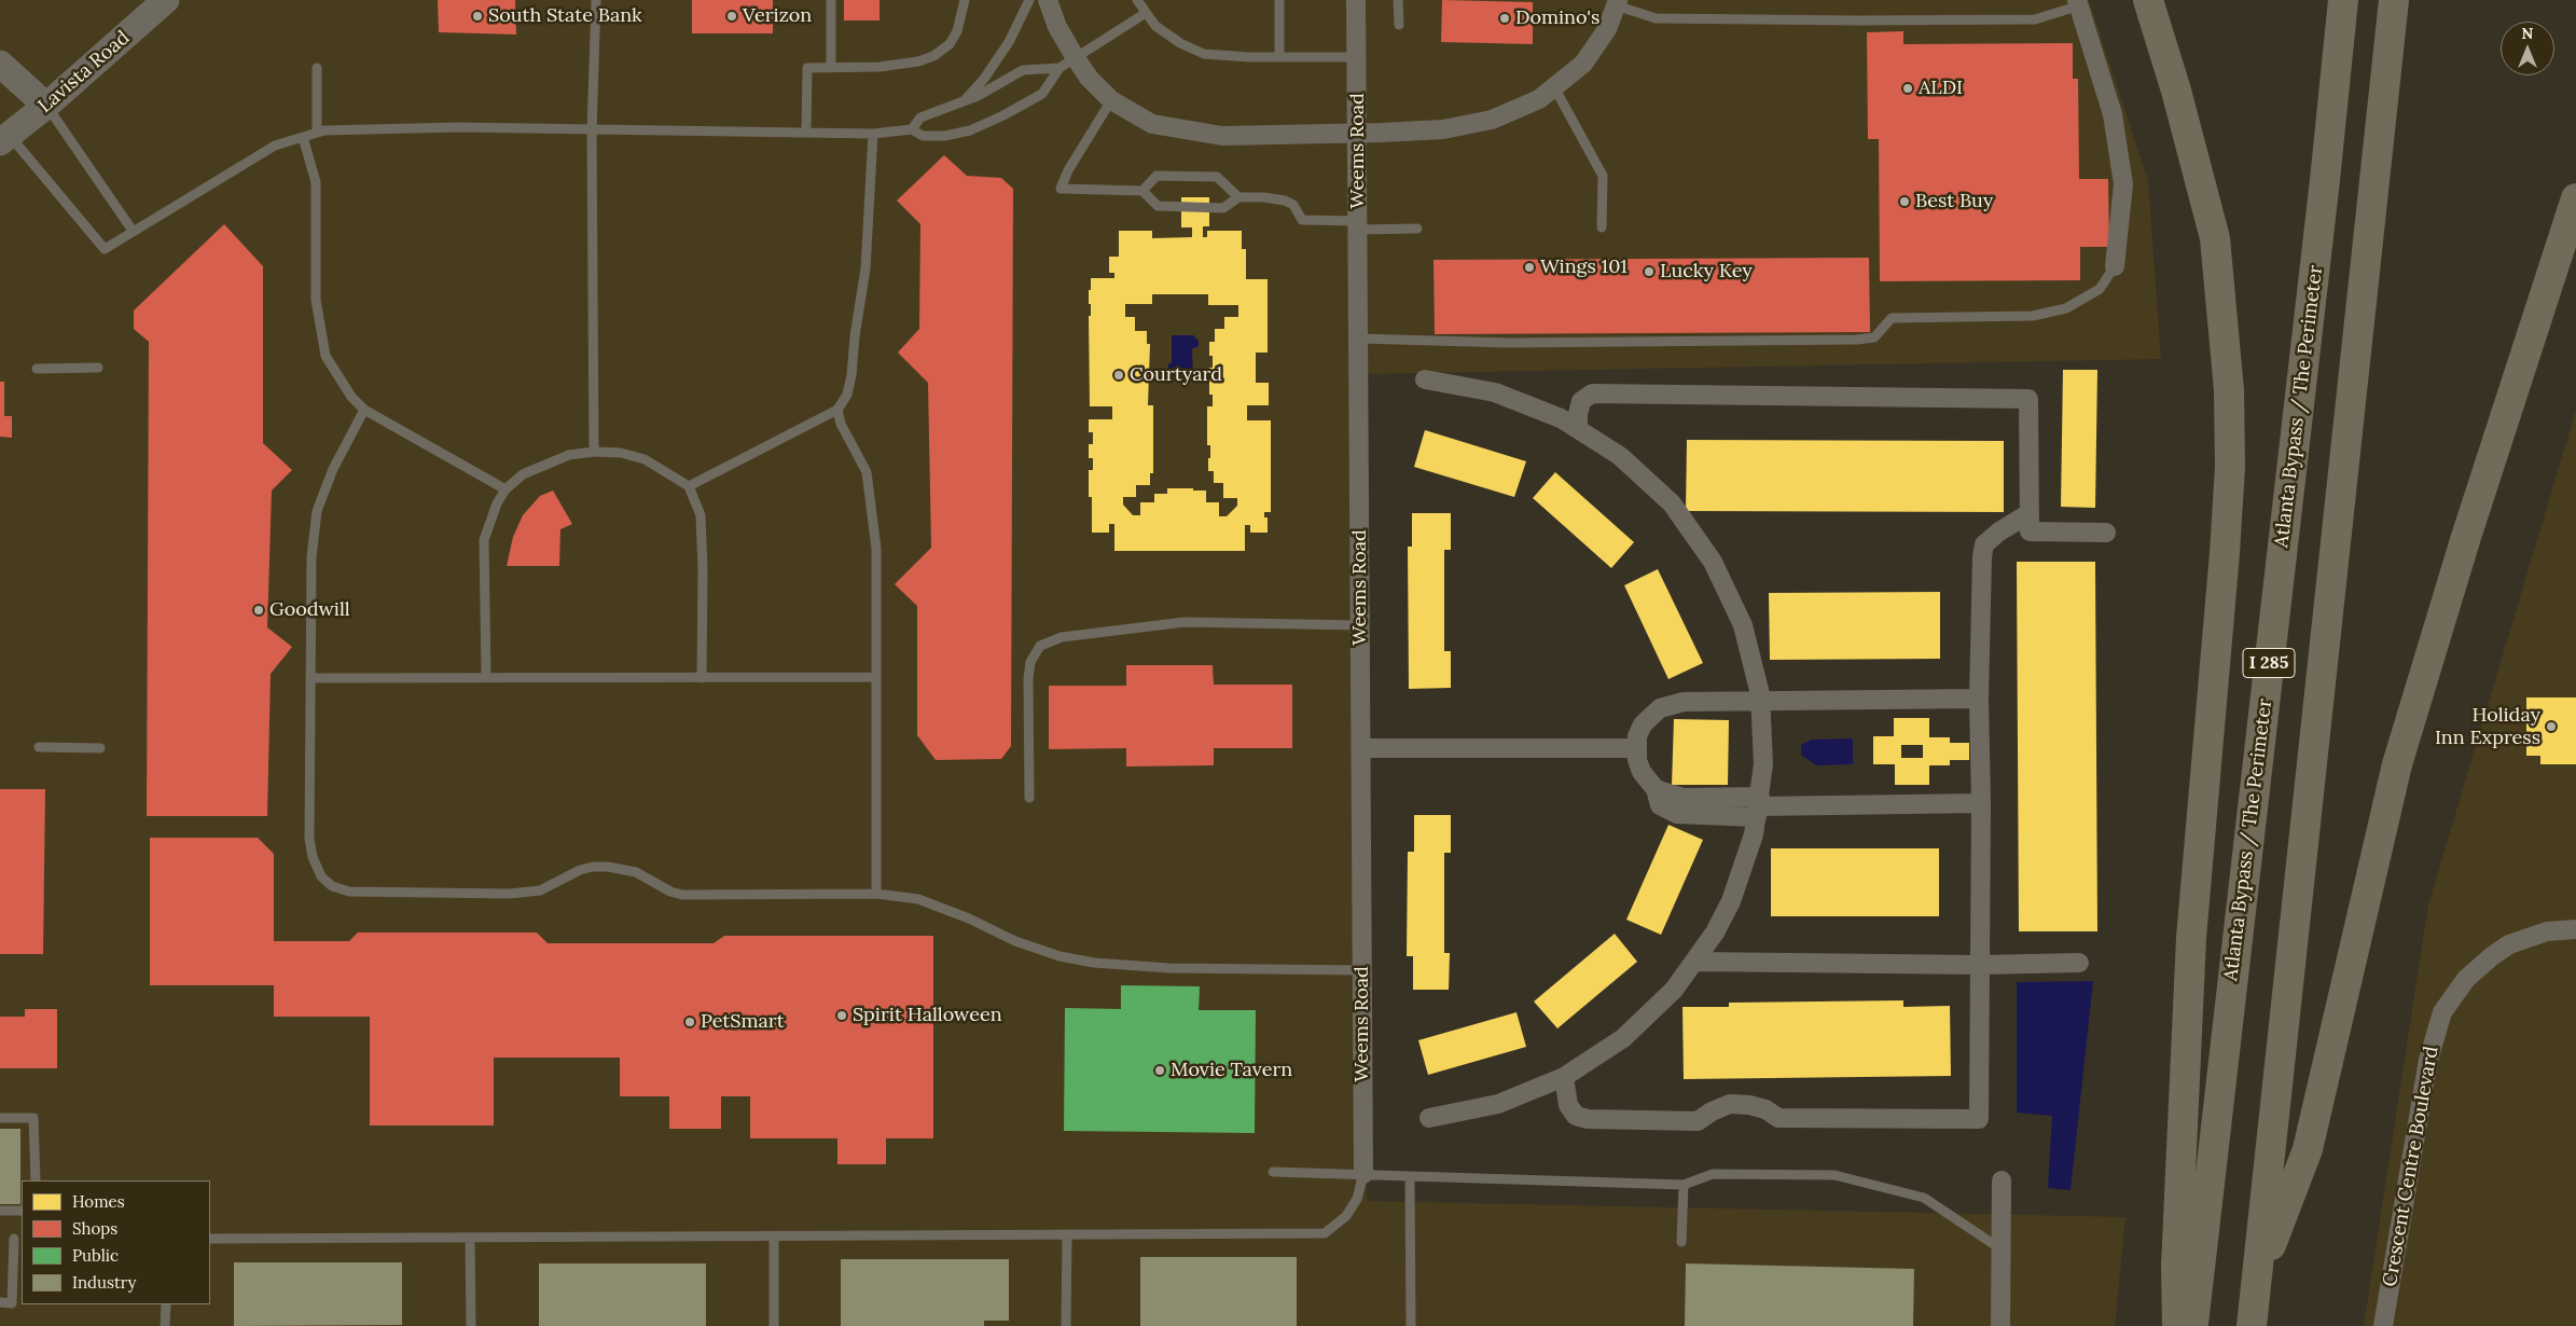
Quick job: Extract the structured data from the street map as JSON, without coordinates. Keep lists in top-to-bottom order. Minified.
{"streets":{"highway":["Atlanta Bypass / The Perimeter","I 285"],"main road":["Lavista Road"],"street":["Weems Road","Crescent Centre Boulevard"]},"places":["South State Bank","Verizon","Domino's","ALDI","Best Buy","Wings 101","Lucky Key","Courtyard","Goodwill","Holiday Inn Express","Spirit Halloween","PetSmart","Movie Tavern"],"legend":["Homes","Shops","Public","Industry"],"north":"top"}
